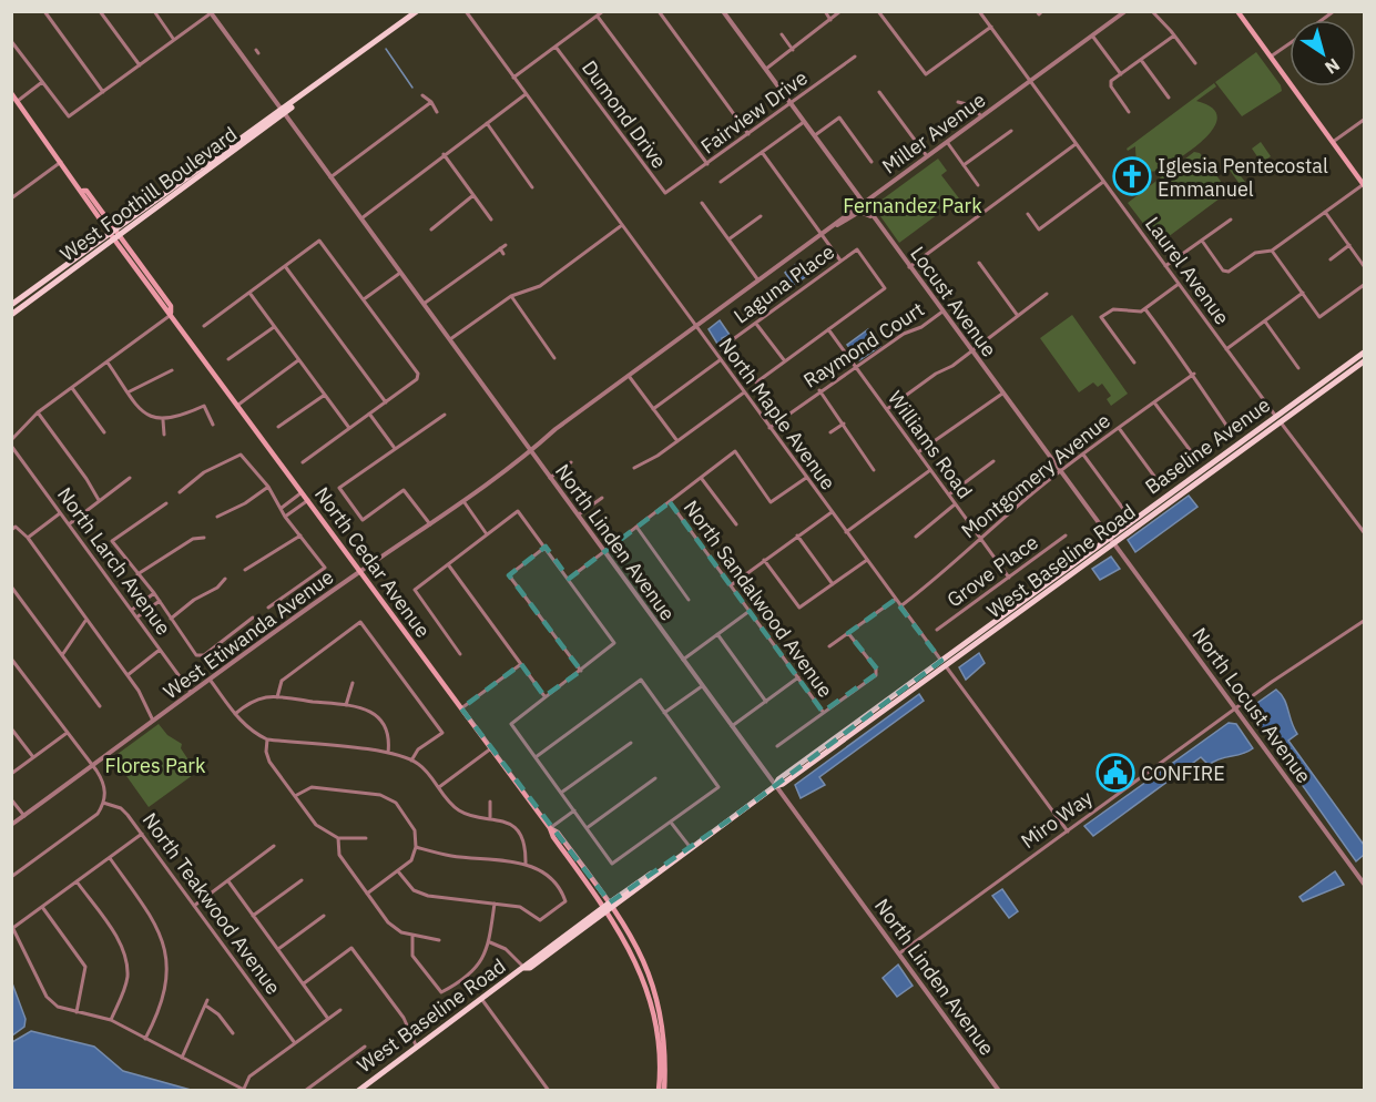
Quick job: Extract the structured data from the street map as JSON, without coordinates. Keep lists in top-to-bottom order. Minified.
{"streets":{"main road":["West Foothill Boulevard","Baseline Avenue","West Baseline Road","North Cedar Avenue"],"street":["Fairview Drive","Dumond Drive","Miller Avenue","Laurel Avenue","Laguna Place","Locust Avenue","Raymond Court","North Maple Avenue","Williams Road","Montgomery Avenue","North Linden Avenue","North Larch Avenue","Grove Place","North Sandalwood Avenue","West Etiwanda Avenue","North Locust Avenue","Miro Way","North Teakwood Avenue"]},"crossings":[["Fairview Drive","Dumond Drive"],["Fairview Drive","Locust Avenue"],["Miller Avenue","Laurel Avenue"],["Miller Avenue","Locust Avenue"],["Miller Avenue","North Maple Avenue"],["Miller Avenue","West Etiwanda Avenue"],["West Foothill Boulevard","North Linden Avenue"],["West Foothill Boulevard","North Cedar Avenue"],["Laurel Avenue","Baseline Avenue"],["Laguna Place","Williams Road"],["Locust Avenue","Raymond Court"],["Locust Avenue","Baseline Avenue"],["Locust Avenue","Montgomery Avenue"],["Locust Avenue","North Locust Avenue"],["Raymond Court","North Maple Avenue"],["Raymond Court","Williams Road"],["North Maple Avenue","Baseline Avenue"],["North Maple Avenue","Montgomery Avenue"],["North Maple Avenue","West Baseline Road"],["North Maple Avenue","West Etiwanda Avenue"],["North Maple Avenue","Miro Way"],["Williams Road","Montgomery Avenue"],["Williams Road","Grove Place"],["Baseline Avenue","West Baseline Road"],["Baseline Avenue","North Locust Avenue"],["North Linden Avenue","West Baseline Road"],["North Linden Avenue","West Etiwanda Avenue"],["North Linden Avenue","Miro Way"],["North Larch Avenue","West Etiwanda Avenue"],["West Baseline Road","North Cedar Avenue"],["North Cedar Avenue","West Etiwanda Avenue"],["North Locust Avenue","Miro Way"]],"parks":["Fernandez Park","Flores Park"],"places":{"church":["Iglesia Pentecostal Emmanuel"],"public building":["CONFIRE"]},"north":"bottom right"}
